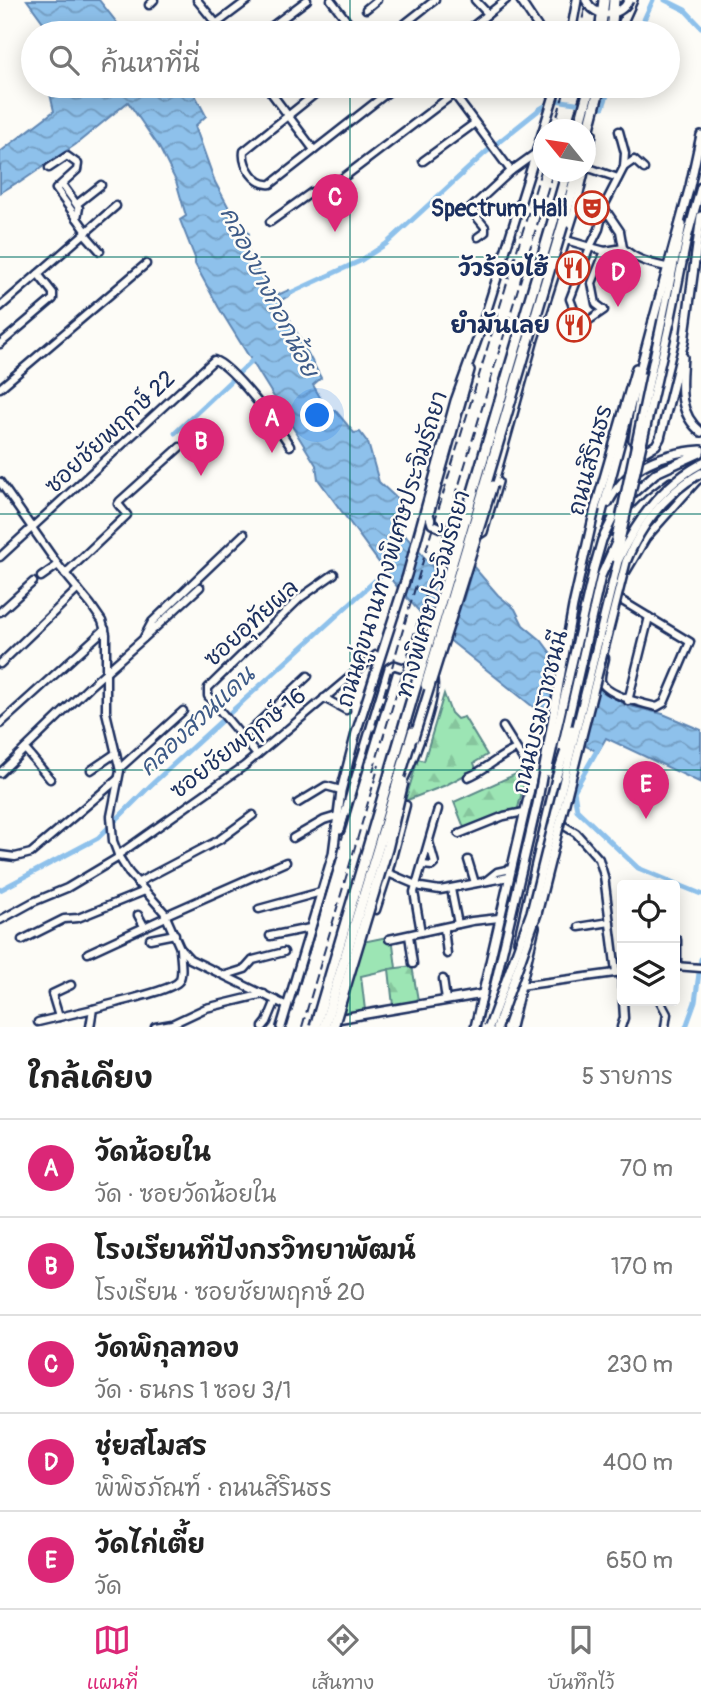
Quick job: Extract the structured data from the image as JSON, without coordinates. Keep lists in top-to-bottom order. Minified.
{"streets":{"highway":["ทางพิเศษประจิมรัถยา"],"main road":["ถนนสิรินธร","ถนนคู่ขนานทางพิเศษประจิมรัถยา","ถนนบรมราชชนนี"],"street":["ซอยชัยพฤกษ์ 22","ซอยอุทัยผล","ซอยชัยพฤกษ์ 16"]},"crossings":[["ถนนสิรินธร","ถนนบรมราชชนนี"],["ซอยอุทัยผล","ซอยชัยพฤกษ์ 16"]],"water":["คลองบางกอกน้อย","คลองสวนแดน"],"places":{"theatre":["Spectrum Hall"],"restaurant":["วัวร้องไฮ้","ยำมันเลย"]},"north":"top left","page":{"search":"ค้นหาที่นี่","pins":["C","D","A","B","E"],"heading":["ใกล้เคียง","5 รายการ"],"list":[{"mark":"A","name":"วัดน้อยใน","note":"วัด · ซอยวัดน้อยใน","value":"70 m"},{"mark":"B","name":"โรงเรียนทีปังกรวิทยาพัฒน์","note":"โรงเรียน · ซอยชัยพฤกษ์ 20","value":"170 m"},{"mark":"C","name":"วัดพิกุลทอง","note":"วัด · ธนกร 1 ซอย 3/1","value":"230 m"},{"mark":"D","name":"ชุ่ยสโมสร","note":"พิพิธภัณฑ์ · ถนนสิรินธร","value":"400 m"},{"mark":"E","name":"วัดไก่เตี้ย","note":"วัด","value":"650 m"}],"nav":["แผนที่","เส้นทาง","บันทึกไว้"]}}
